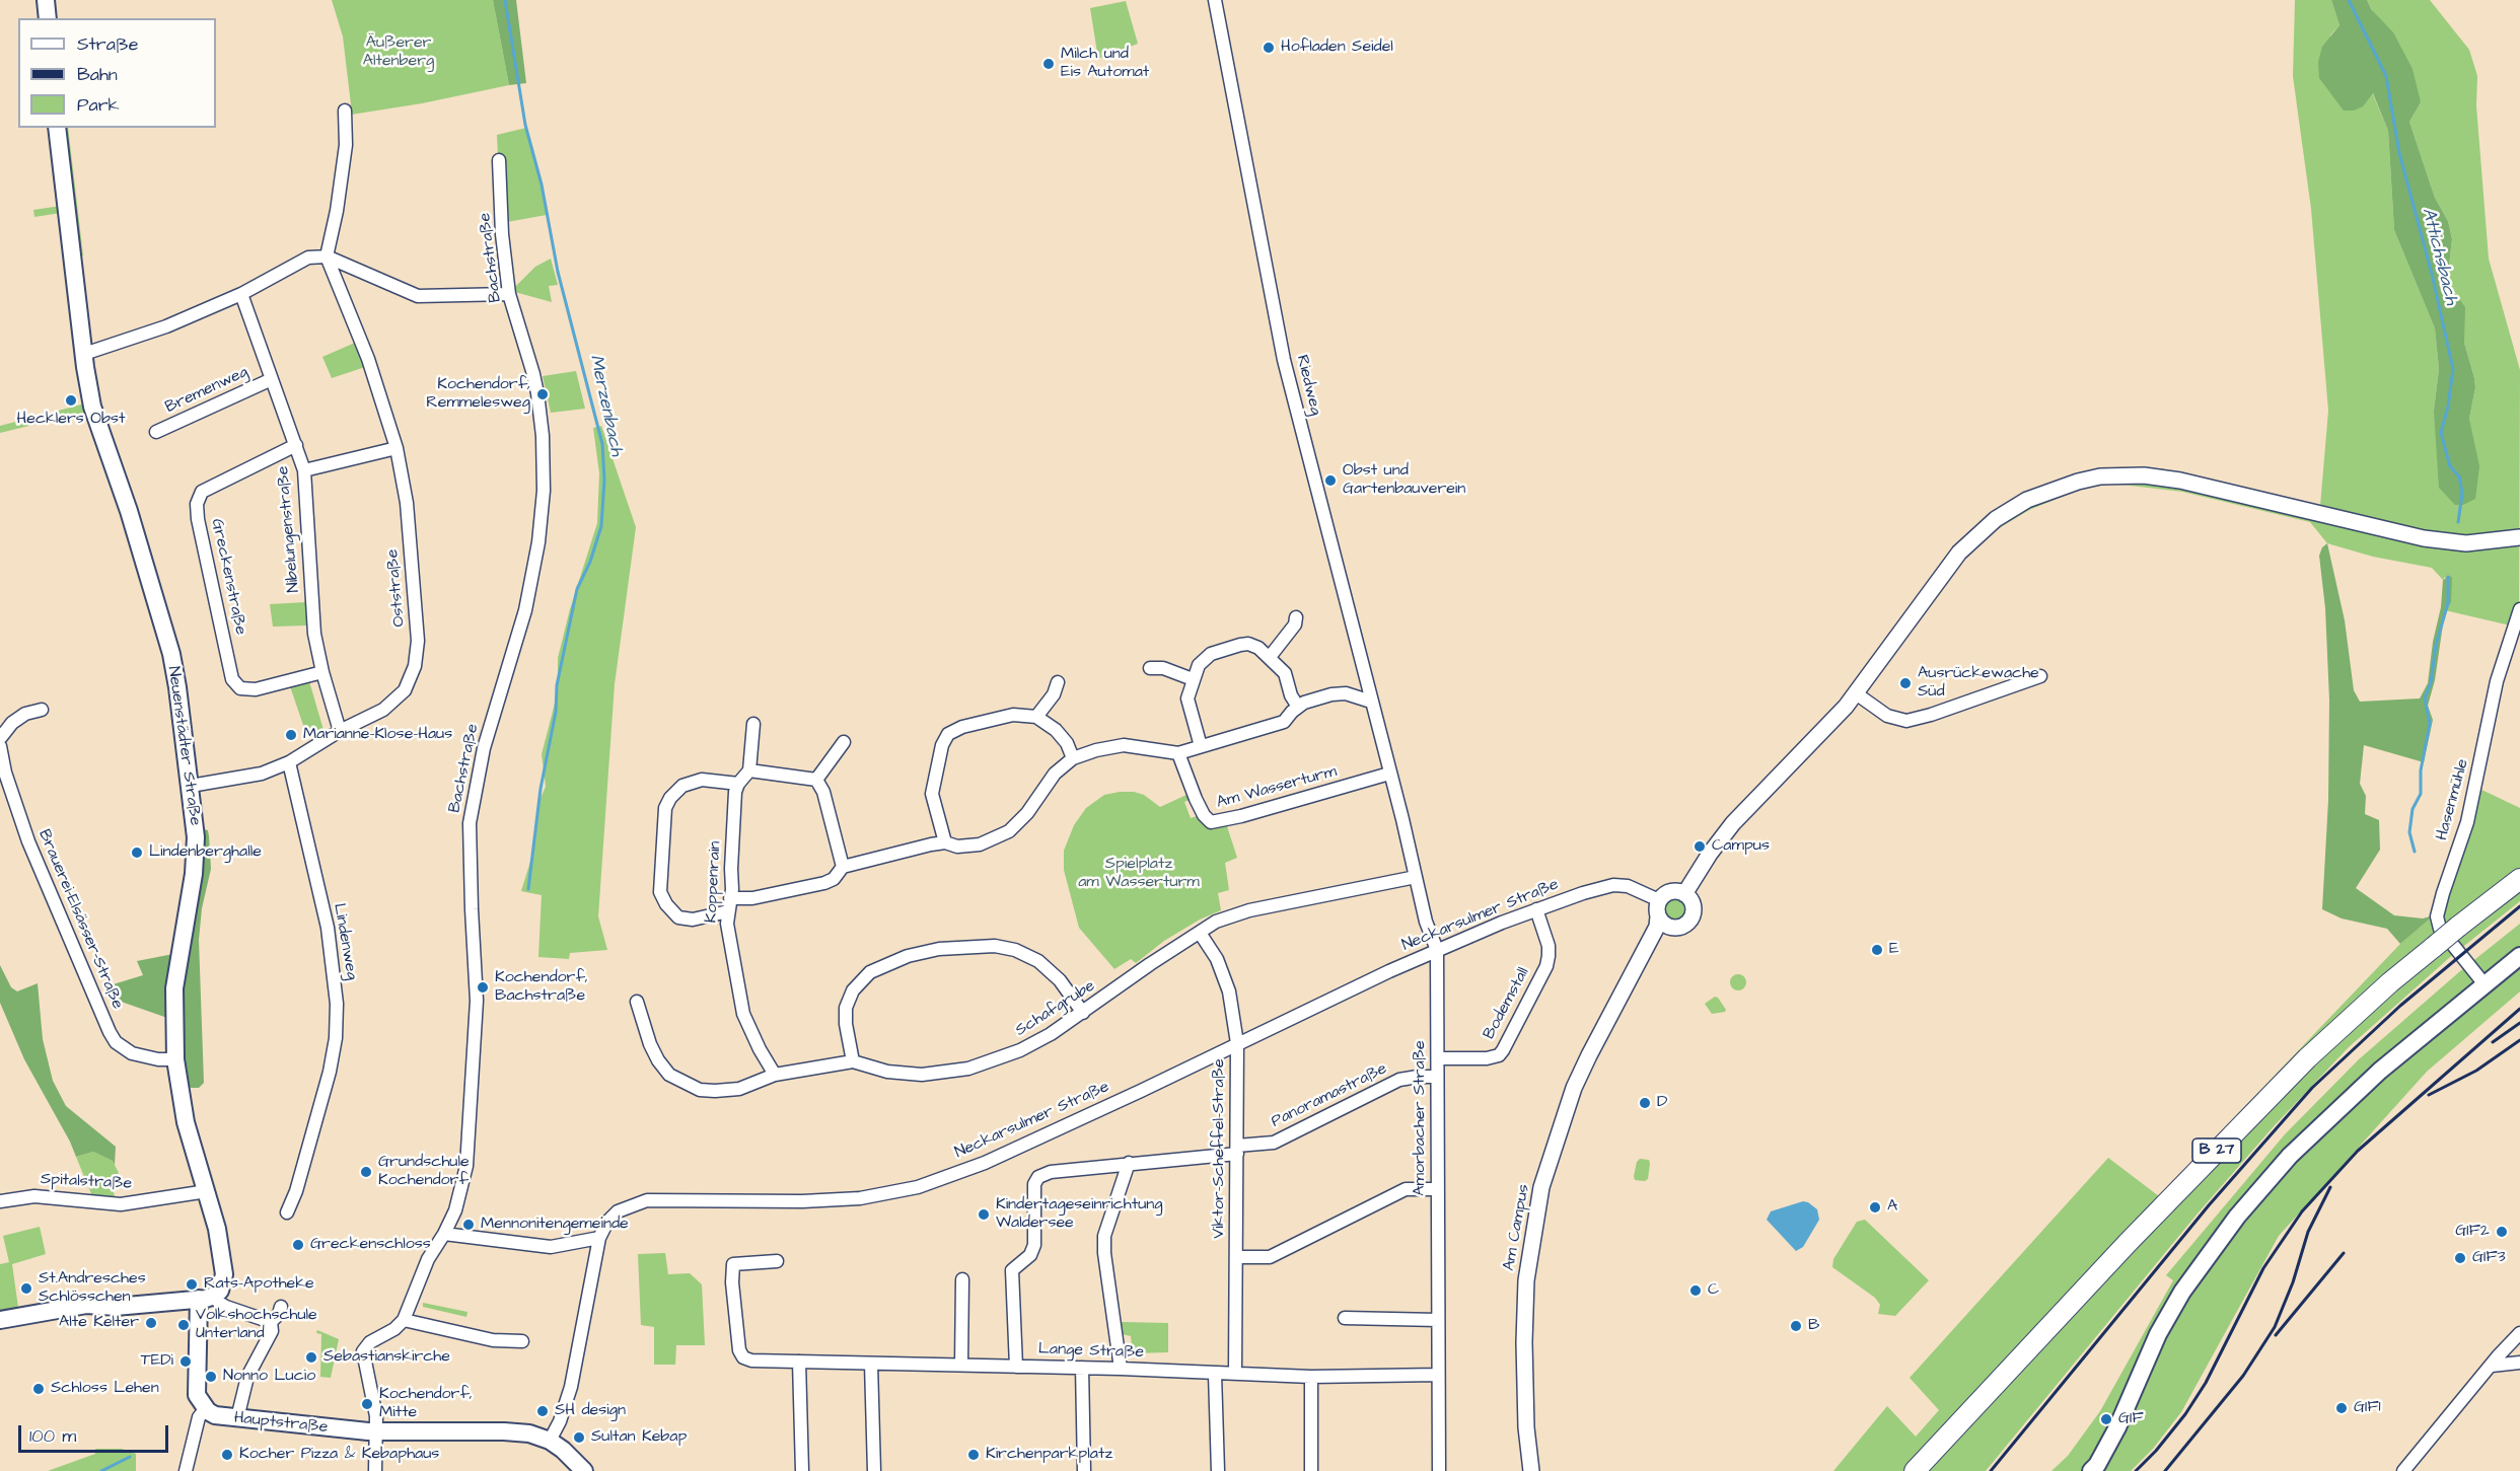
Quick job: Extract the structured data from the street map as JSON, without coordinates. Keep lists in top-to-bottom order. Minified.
{"streets":{"highway":["B 27"],"main road":["Neuenstädter Straße","Hauptstraße"],"street":["Bachstraße","Riedweg","Bremenweg","Nibelungenstraße","Greckenstraße","Oststraße","Am Wasserturm","Hasenmühle","Koppenrain","Neckarsulmer Straße","Brauerei-Elsässer-Straße","Lindenweg","Bodemstall","Schafgrube","Panoramastraße","Amorbacher Straße","Viktor-Scheffel-Straße","Spitalstraße","Am Campus","Lange Straße"]},"crossings":[["Riedweg","Am Wasserturm"],["Riedweg","Amorbacher Straße"],["Bremenweg","Nibelungenstraße"],["Nibelungenstraße","Greckenstraße"],["Nibelungenstraße","Oststraße"],["Oststraße","Neuenstädter Straße"],["Oststraße","Lindenweg"],["Neuenstädter Straße","Brauerei-Elsässer-Straße"],["Neuenstädter Straße","Spitalstraße"],["Am Wasserturm","Amorbacher Straße"],["Koppenrain","Schafgrube"],["Neckarsulmer Straße","Bodemstall"],["Neckarsulmer Straße","Amorbacher Straße"],["Neckarsulmer Straße","Viktor-Scheffel-Straße"],["Neckarsulmer Straße","Am Campus"],["Neckarsulmer Straße","Hauptstraße"],["Bodemstall","Amorbacher Straße"],["Schafgrube","Amorbacher Straße"],["Schafgrube","Viktor-Scheffel-Straße"],["Panoramastraße","Amorbacher Straße"],["Panoramastraße","Viktor-Scheffel-Straße"],["Panoramastraße","Lange Straße"],["Amorbacher Straße","Lange Straße"],["Viktor-Scheffel-Straße","Lange Straße"]],"water":["Attichsbach","Merzenbach"],"parks":["Äußerer Altenberg","Spielplatz am Wasserturm"],"places":["Hofladen Seidel","Milch und Eis Automat","Kochendorf, Remmelesweg","Hecklers Obst","Obst und Gartenbauverein","Ausrückewache Süd","Marianne-Klose-Haus","Campus","Lindenberghalle","E","Kochendorf, Bachstraße","D","Grundschule Kochendorf","A","Kindertageseinrichtung Waldersee","Mennonitengemeinde","GIF2","Greckenschloss","GIF3","Rats-Apotheke","St.Andresches Schlösschen","C","Alte Kelter","Volkshochschule Unterland","B","Sebastianskirche","TEDi","Nonno Lucio","Schloss Lehen","Kochendorf, Mitte","GIF1","SH design","GIF","Sultan Kebap","Kocher Pizza & Kebaphaus","Kirchenparkplatz"],"legend":["Straße","Bahn","Park"],"scale_bar":"100 m"}
